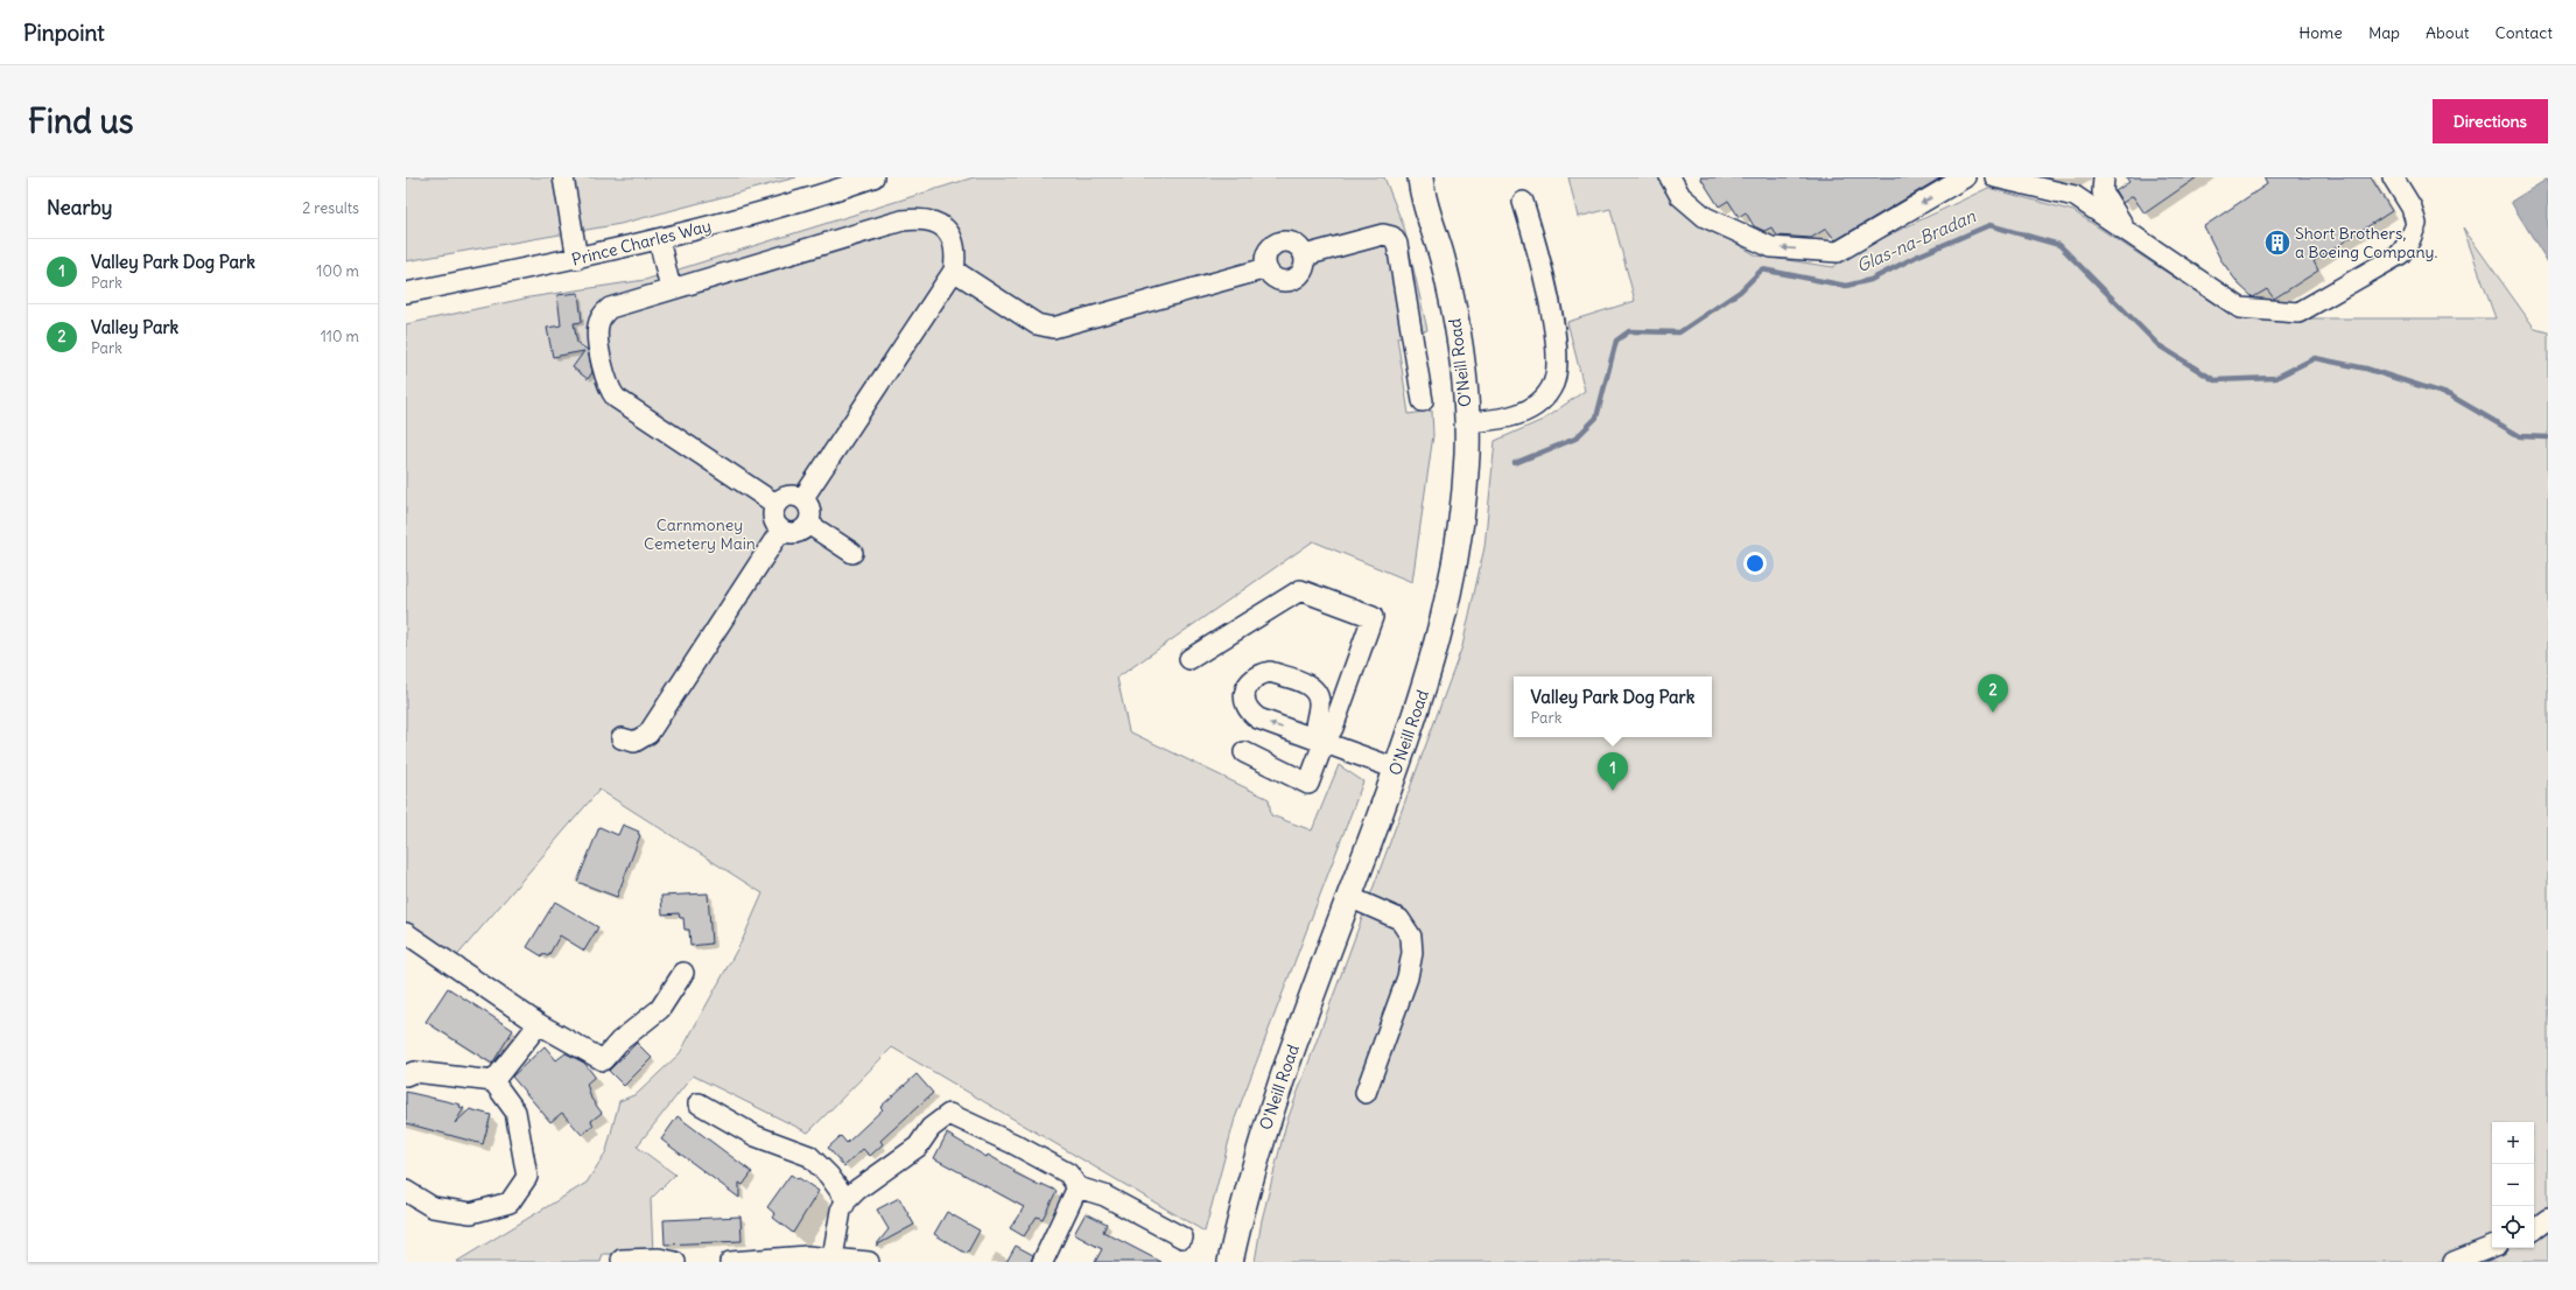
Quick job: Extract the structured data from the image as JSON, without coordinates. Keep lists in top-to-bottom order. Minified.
{"streets":{"main road":["O'Neill Road"],"street":["Prince Charles Way"]},"water":["Glas-na-Bradan"],"parks":["Carnmoney Cemetery Main"],"places":{"building":["Short Brothers, a Boeing Company."]},"page":{"header":"Pinpoint","nav":["Home","Map","About","Contact"],"buttons":"Directions","title":"Find us","heading":["Nearby","2 results"],"list":[{"mark":"1","name":"Valley Park Dog Park","note":"Park","value":"100 m"},{"mark":"2","name":"Valley Park","note":"Park","value":"110 m"}],"pins":["2","1"],"popup":["Valley Park Dog Park","Park"],"map_buttons":["+","−"]}}
